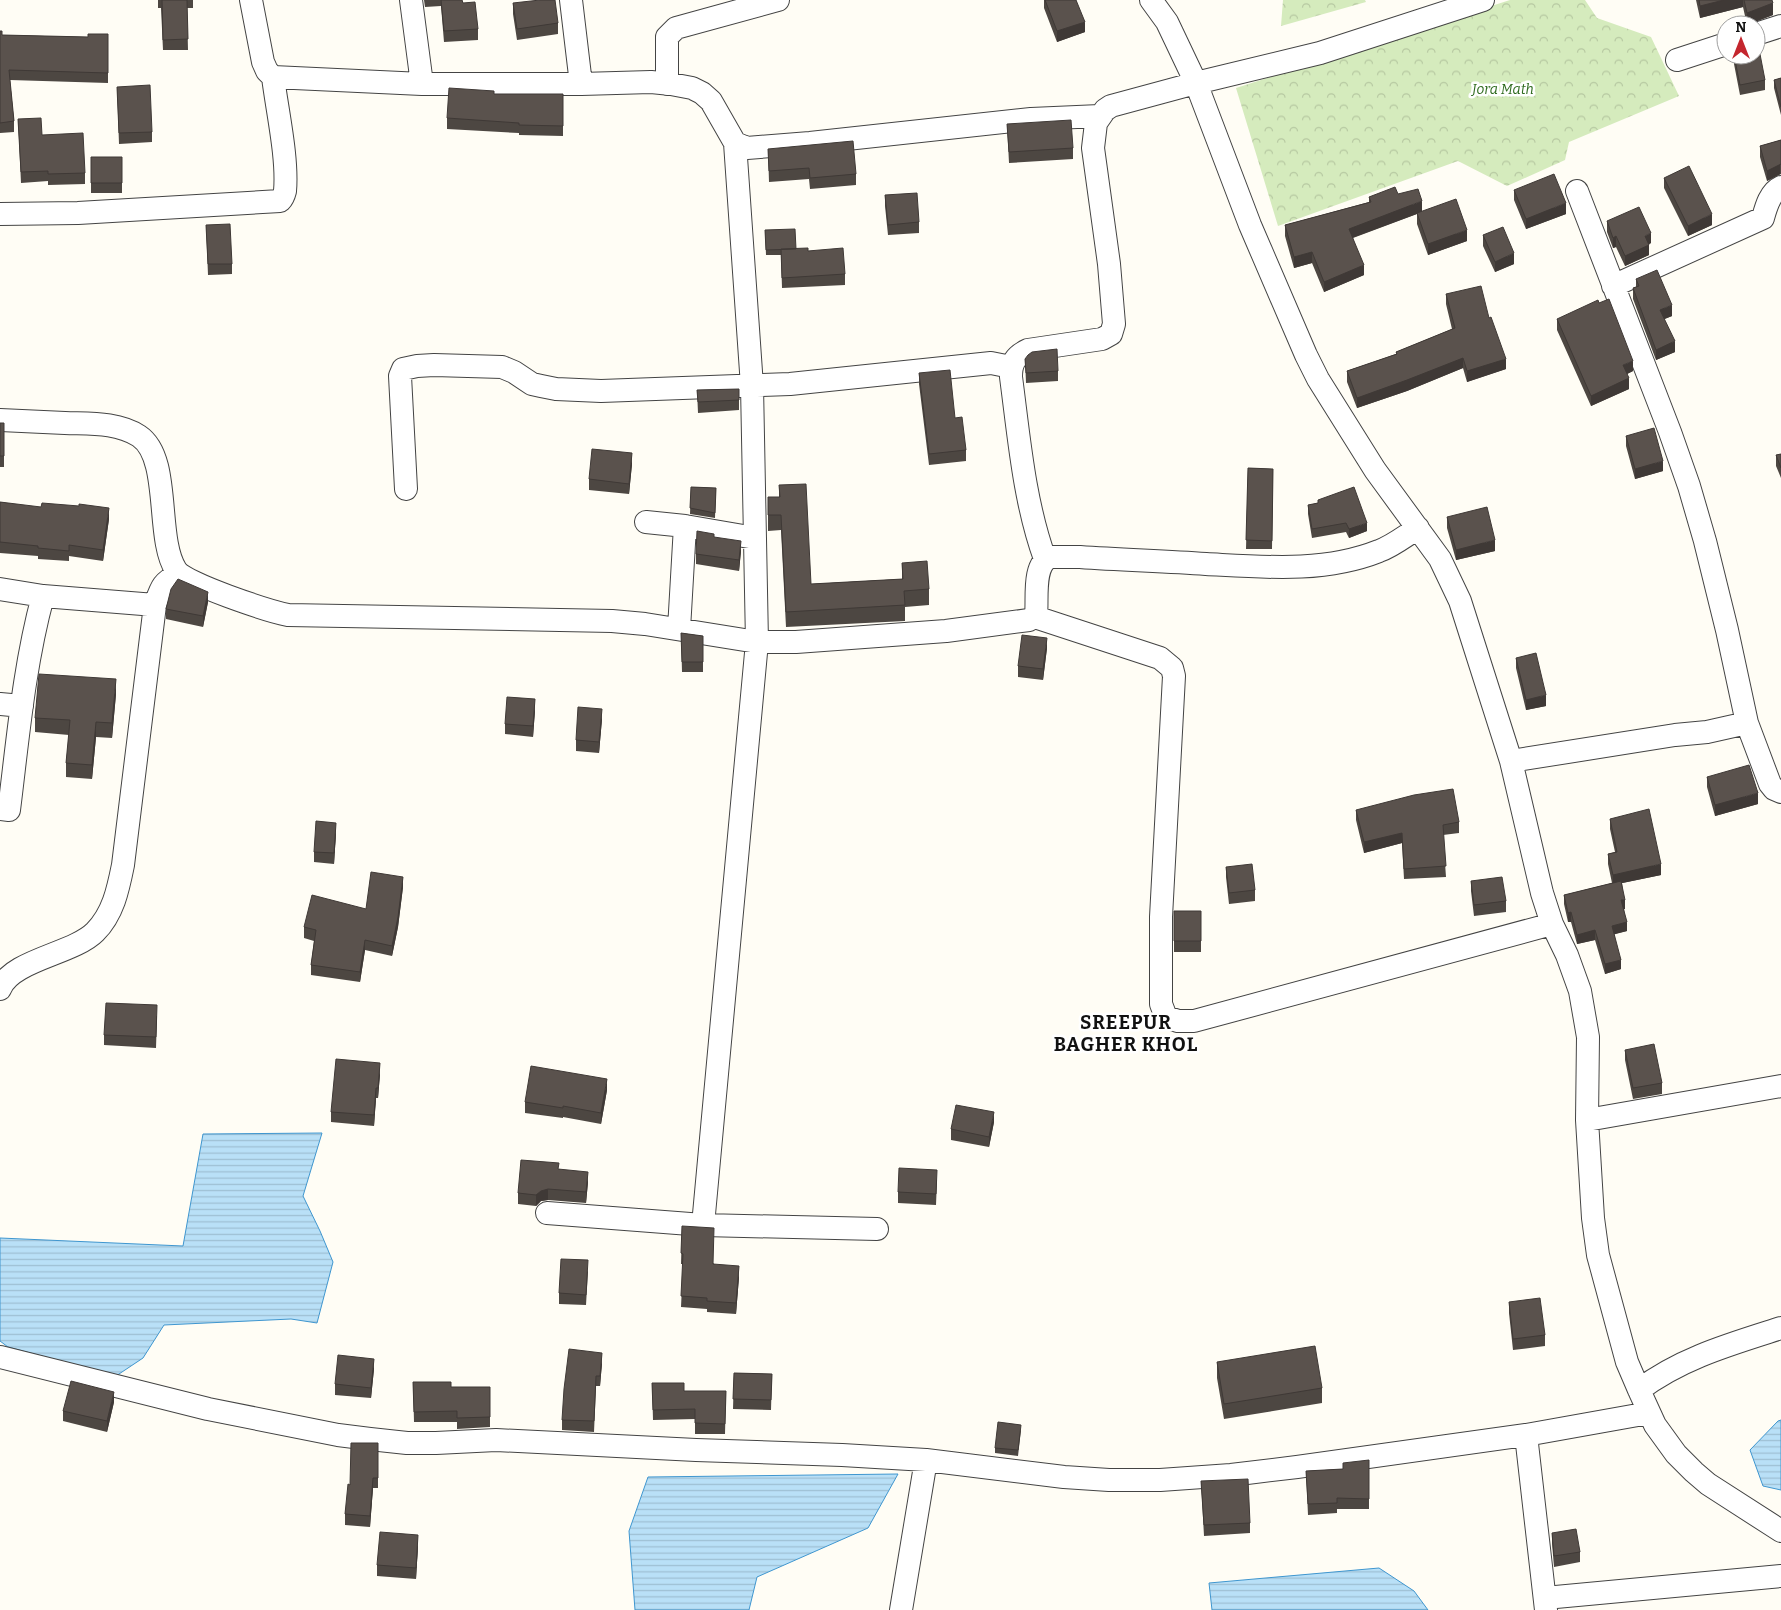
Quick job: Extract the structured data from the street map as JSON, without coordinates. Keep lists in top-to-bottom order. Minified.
{"districts":["SREEPUR BAGHER KHOL"],"parks":["Jora Math"],"north":"top"}
